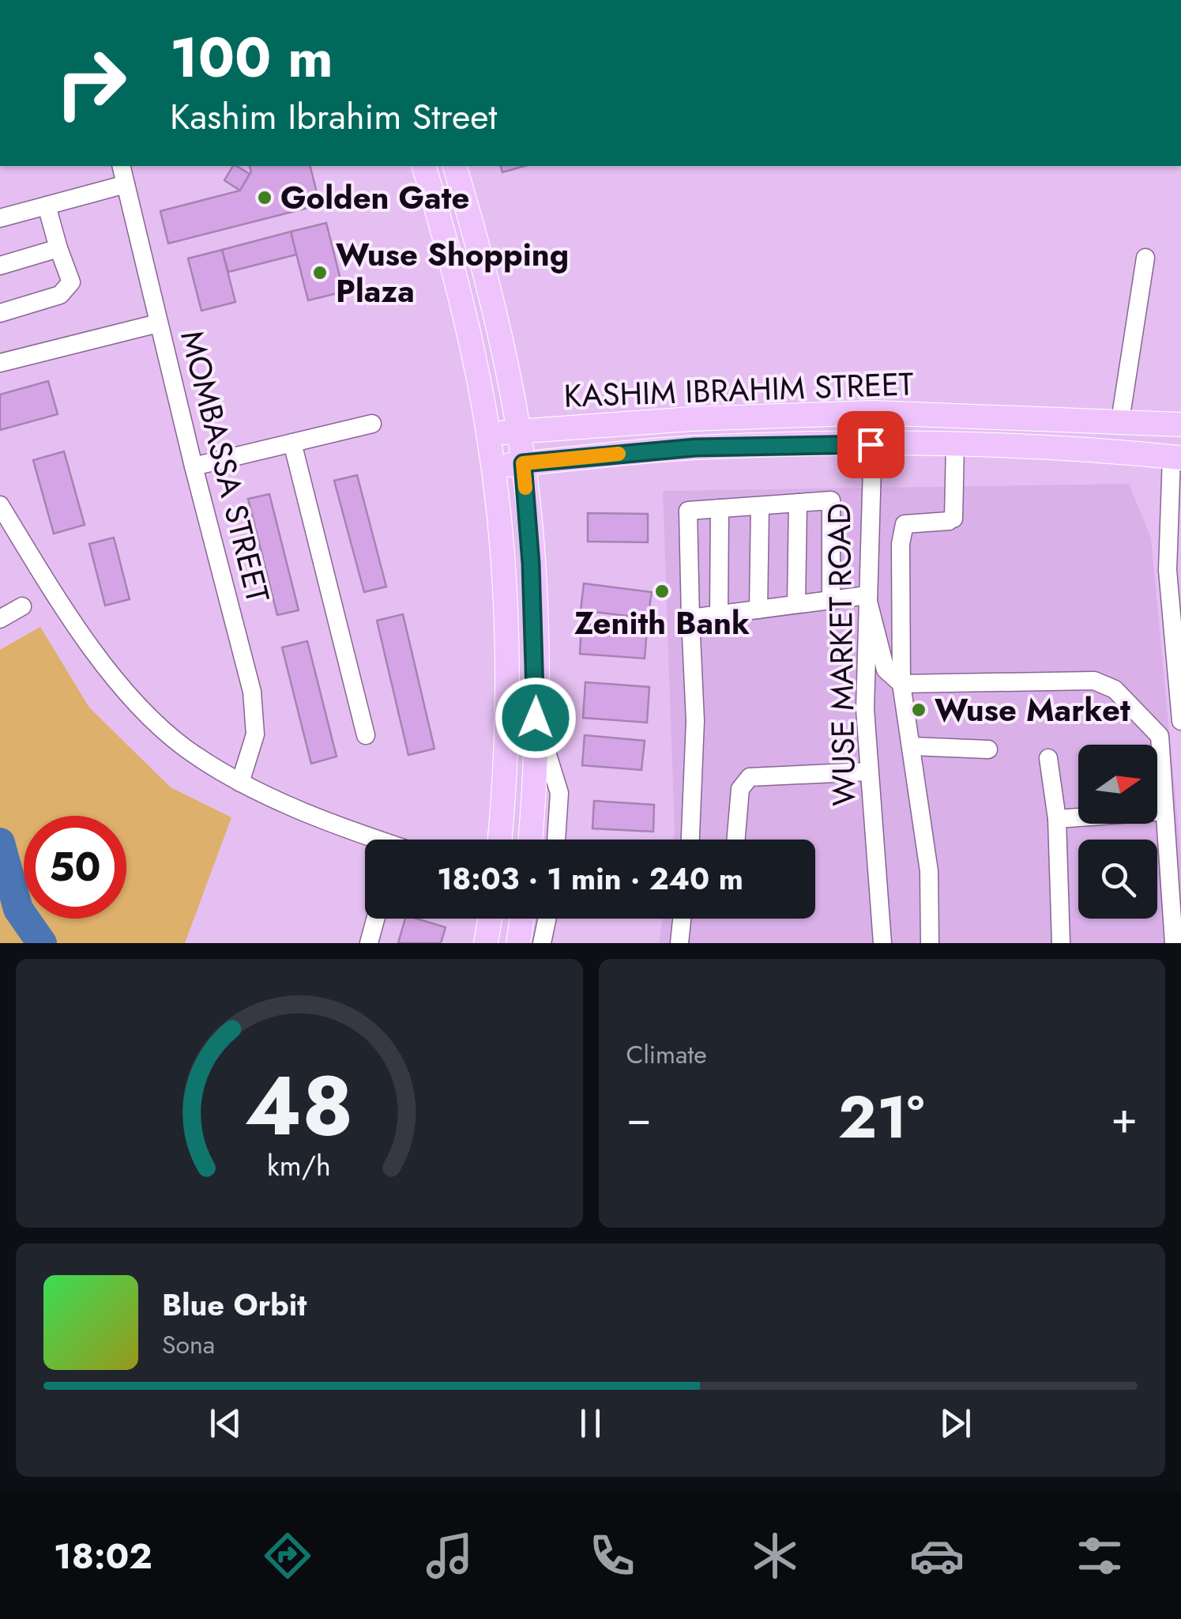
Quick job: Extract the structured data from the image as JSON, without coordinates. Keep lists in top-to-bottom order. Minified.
{"streets":{"main road":["KASHIM IBRAHIM STREET"],"street":["MOMBASSA STREET","WUSE MARKET ROAD"]},"crossings":[["KASHIM IBRAHIM STREET","WUSE MARKET ROAD"]],"places":["Golden Gate","Wuse Shopping Plaza","Zenith Bank","Wuse Market"],"north":"right","page":{"turn":["100 m","Kashim Ibrahim Street"],"limit":"50","trip":"18:03 · 1 min · 240 m","tile":"Climate","heat":["−","21°","+"],"song":["Blue Orbit","Sona"],"tabs":"18:02","gauge":["48","km/h"]}}
